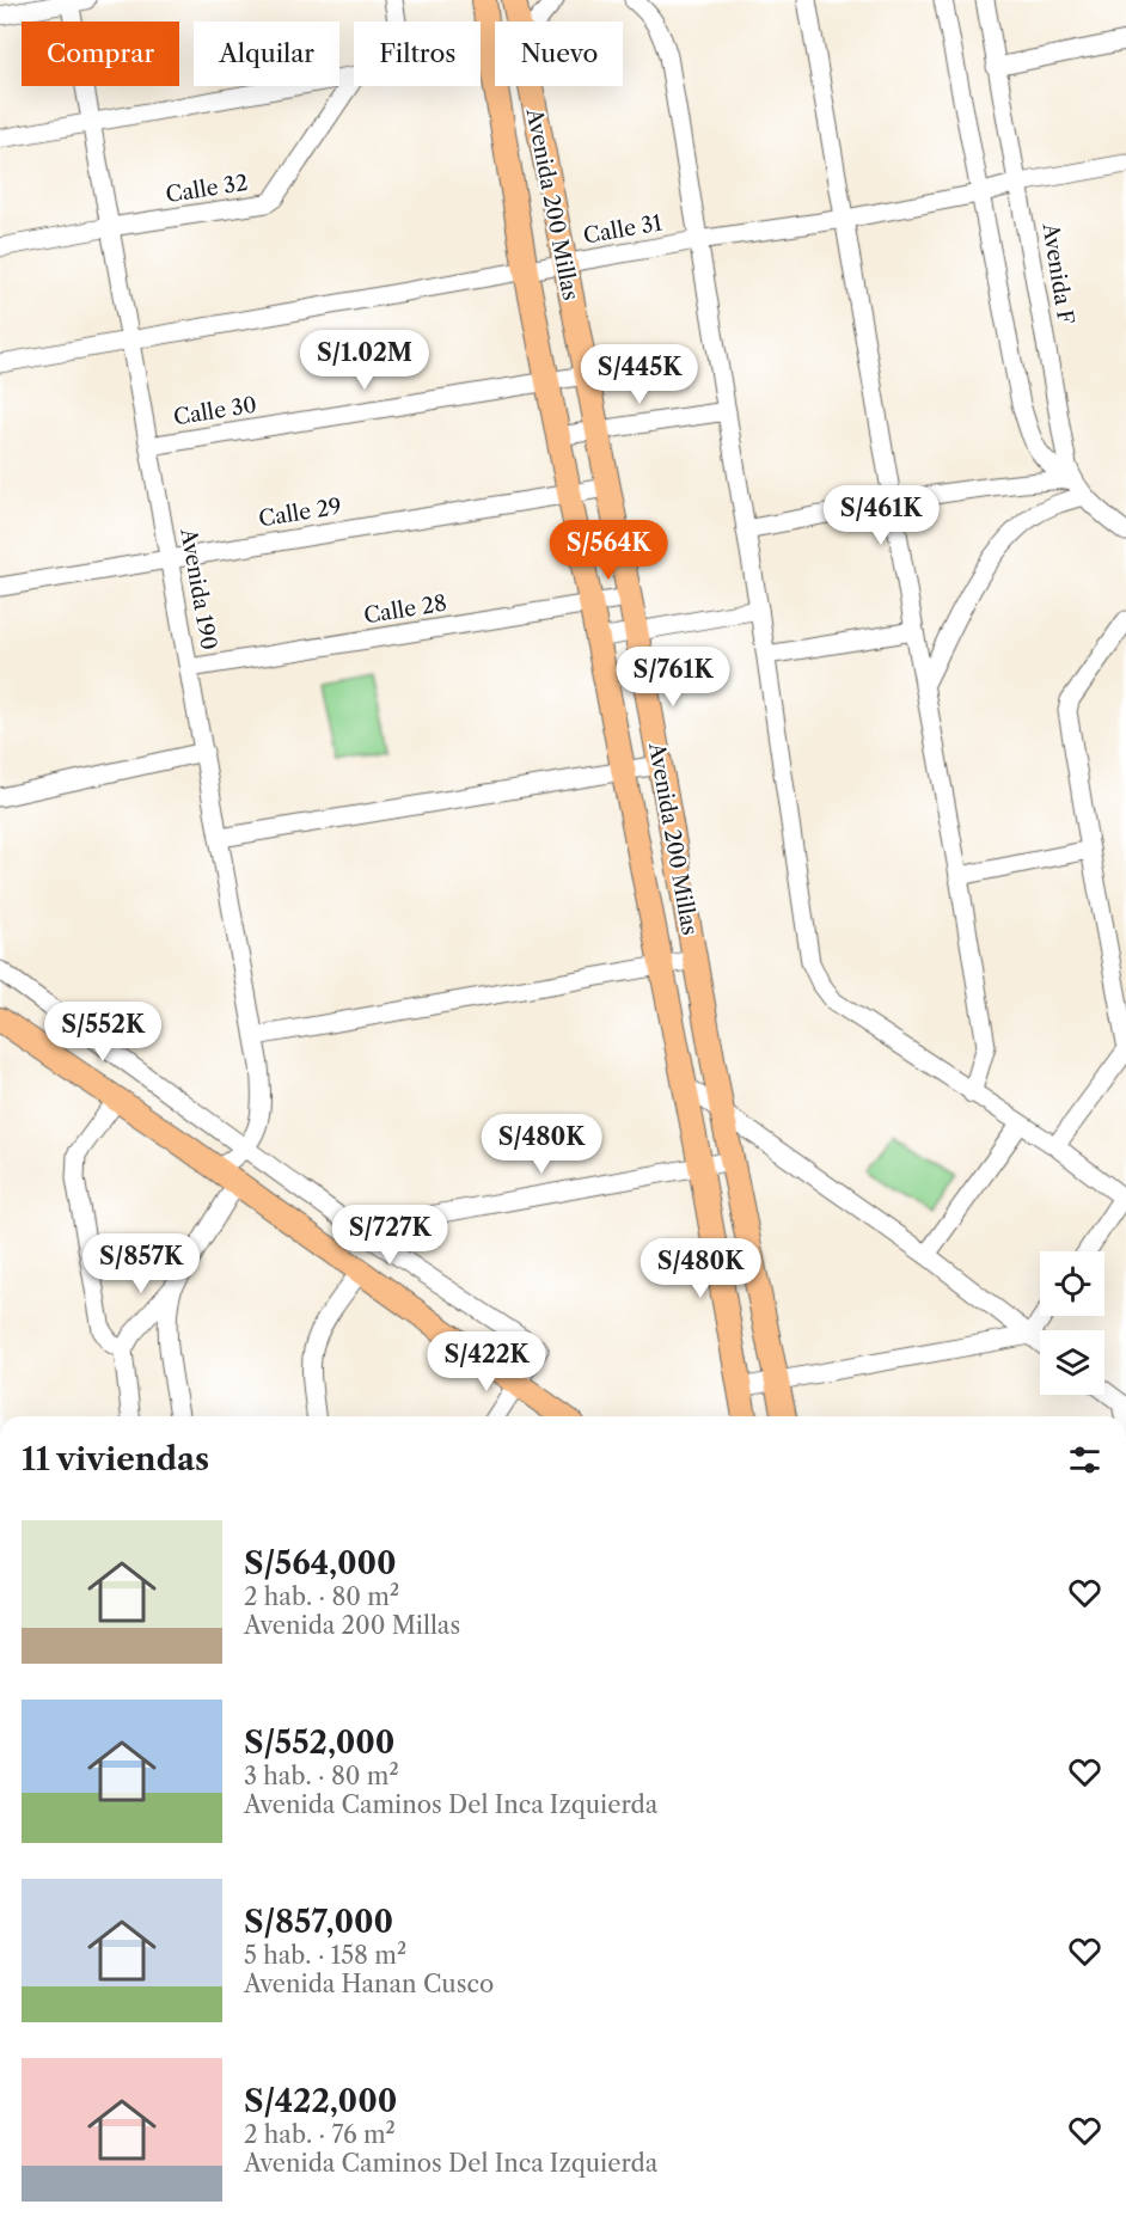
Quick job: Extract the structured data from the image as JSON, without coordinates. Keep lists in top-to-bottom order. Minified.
{"streets":{"main road":["Avenida 200 Millas"],"street":["Calle 32","Calle 31","Avenida F","Calle 30","Calle 29","Avenida 190","Calle 28"]},"crossings":[["Calle 32","Avenida 190"],["Avenida 200 Millas","Calle 31"],["Avenida 200 Millas","Calle 30"],["Avenida 200 Millas","Calle 29"],["Avenida 200 Millas","Calle 28"],["Calle 31","Avenida F"],["Calle 31","Avenida 190"],["Calle 30","Avenida 190"],["Calle 29","Avenida 190"],["Avenida 190","Calle 28"]],"page":{"chip":["Comprar","Alquilar","Filtros","Nuevo"],"price":["S/1.02M","S/445K","S/461K","S/564K","S/761K","S/552K","S/480K","S/727K","S/857K","S/480K","S/422K"],"heading":"11 viviendas","list":[{"name":"S/564,000","note":"2 hab. · 80 m² · Avenida 200 Millas"},{"name":"S/552,000","note":"3 hab. · 80 m² · Avenida Caminos Del Inca Izquierda"},{"name":"S/857,000","note":"5 hab. · 158 m² · Avenida Hanan Cusco"},{"name":"S/422,000","note":"2 hab. · 76 m² · Avenida Caminos Del Inca Izquierda"}]}}
